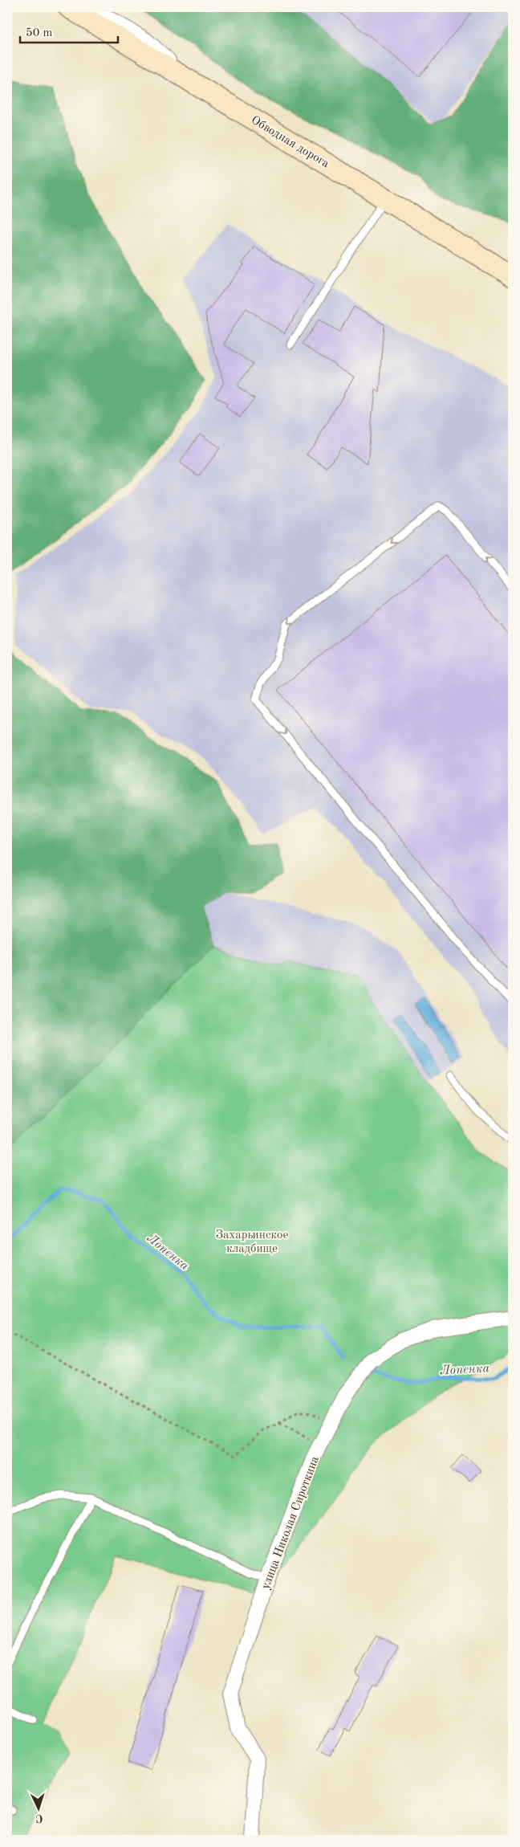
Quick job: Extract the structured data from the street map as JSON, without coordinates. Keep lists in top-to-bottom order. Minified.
{"streets":{"main road":["Обводная дорога"],"street":["улица Николая Сироткина"]},"water":["Лопенка"],"parks":["Захарьинское кладбище"],"scale_bar":"50 m","north":"bottom"}
